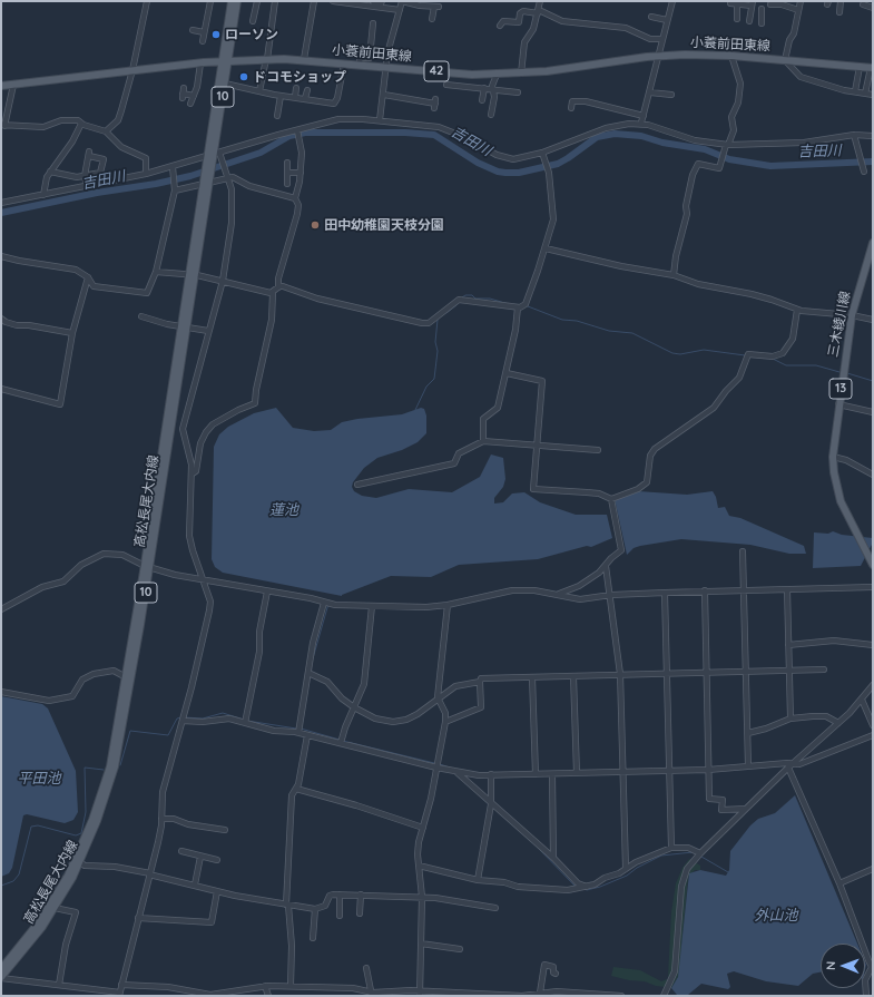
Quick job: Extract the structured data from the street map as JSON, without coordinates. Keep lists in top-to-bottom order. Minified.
{"streets":{"main road":["小蓑前田東線","42","10","三木綾川線","13","高松長尾大内線"]},"crossings":[["小蓑前田東線","高松長尾大内線"]],"water":["吉田川","蓮池","平田池","外山池"],"places":["ローソン","ドコモショップ","田中幼稚園天枝分園"],"north":"left"}
